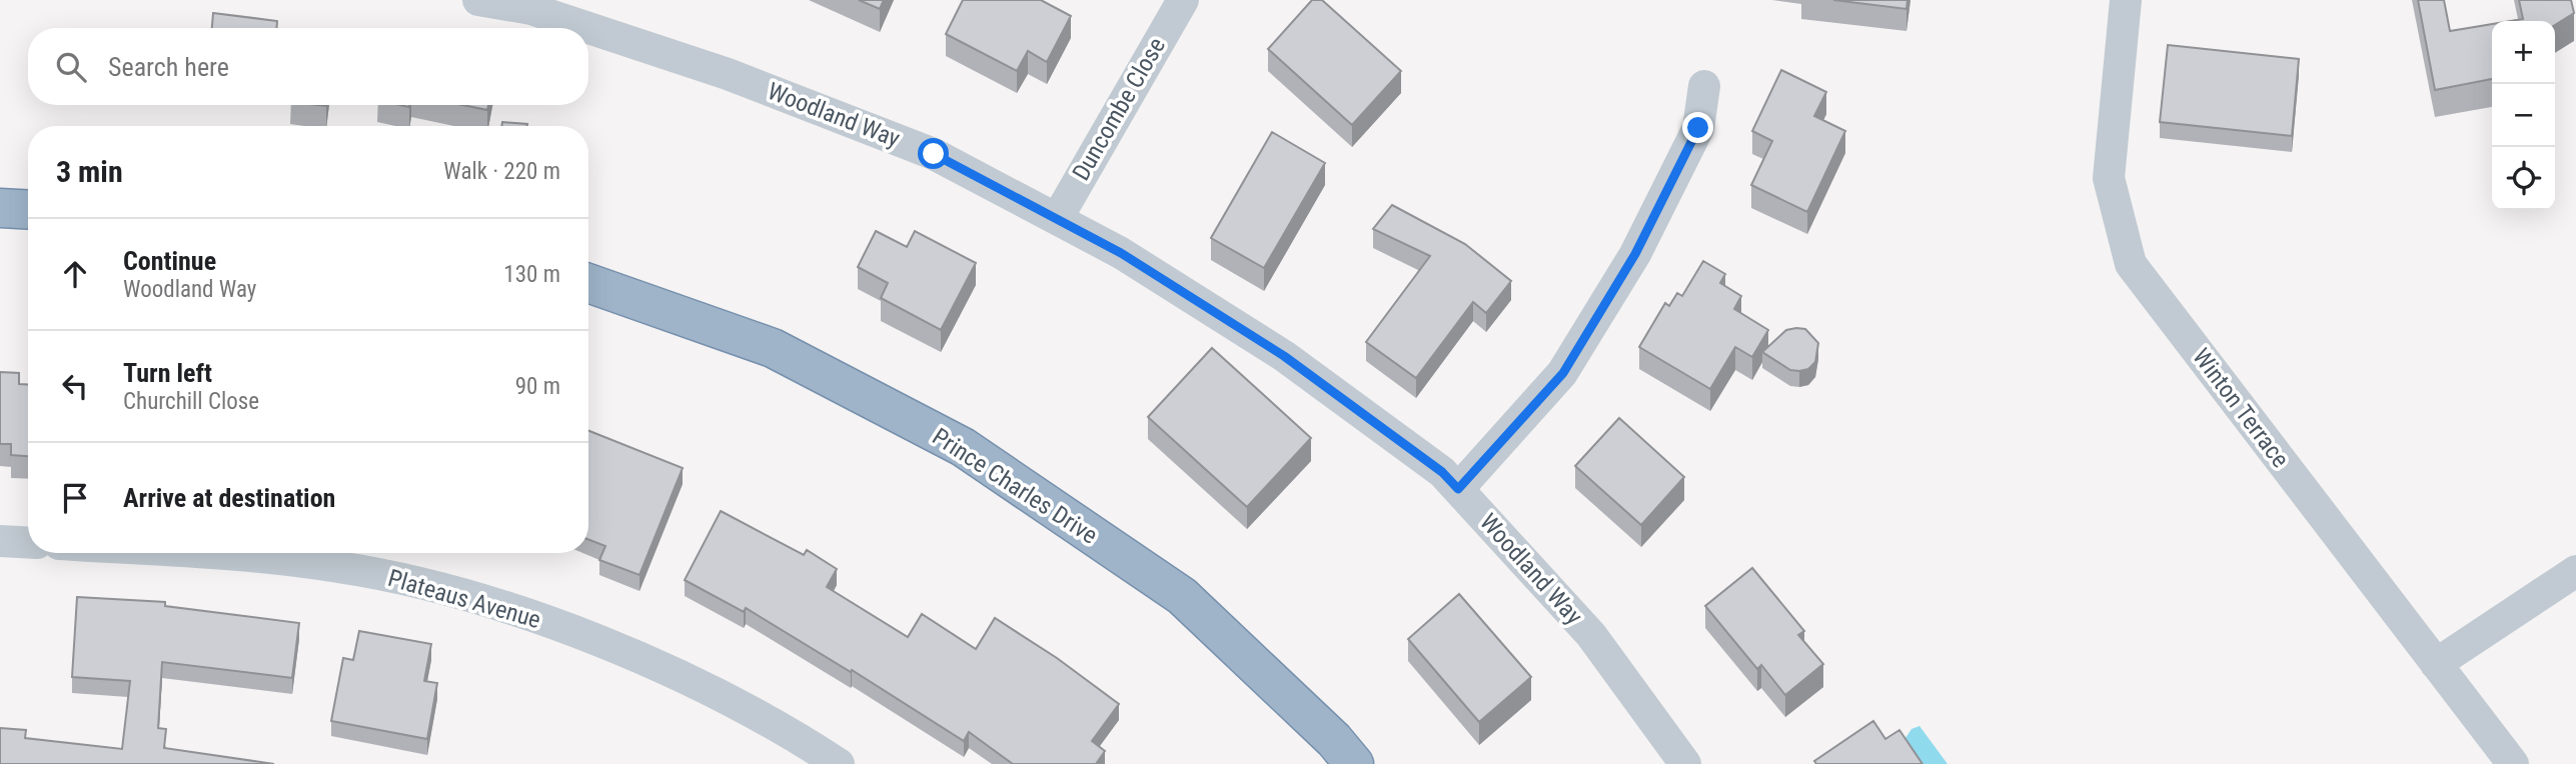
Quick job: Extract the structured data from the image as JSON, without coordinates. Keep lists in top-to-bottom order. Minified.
{"streets":{"highway":["Prince Charles Drive"],"street":["Duncombe Close","Woodland Way","Winton Terrace","Plateaus Avenue"]},"crossings":[["Duncombe Close","Woodland Way"]],"page":{"map_buttons":["+","−"],"search":"Search here","heading":["3 min","Walk · 220 m"],"list":[["Continue","Woodland Way","130 m"],["Turn left","Churchill Close","90 m"],"Arrive at destination"]}}
